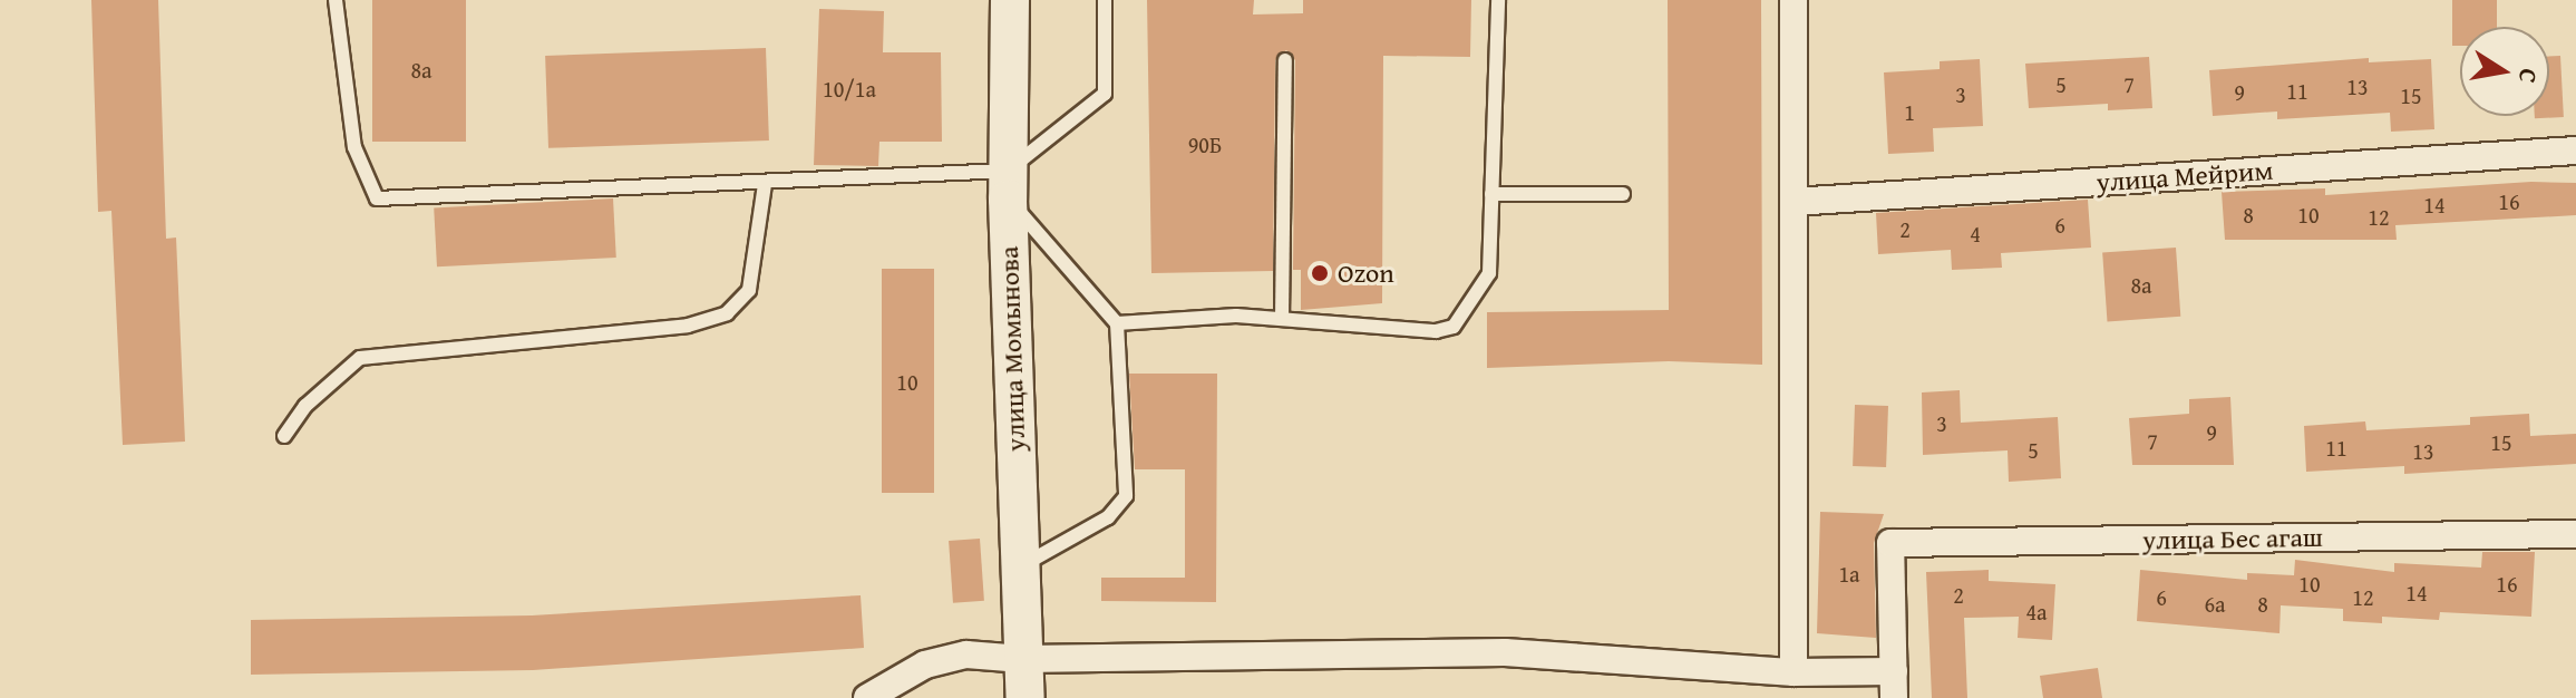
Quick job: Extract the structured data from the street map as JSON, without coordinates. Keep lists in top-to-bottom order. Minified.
{"streets":{"main road":["улица Момынова"],"street":["улица Мейрим","улица Бес агаш"]},"places":["Ozon"],"house_numbers":["8а","5","7","13","10/1а","11","9","3","15","1","90Б","16","14","8","10","12","6","2","4","8а","10","3","9","7","15","11","5","13","1а","10","16","14","2","6","12","6а","8","4а"],"north":"right"}
